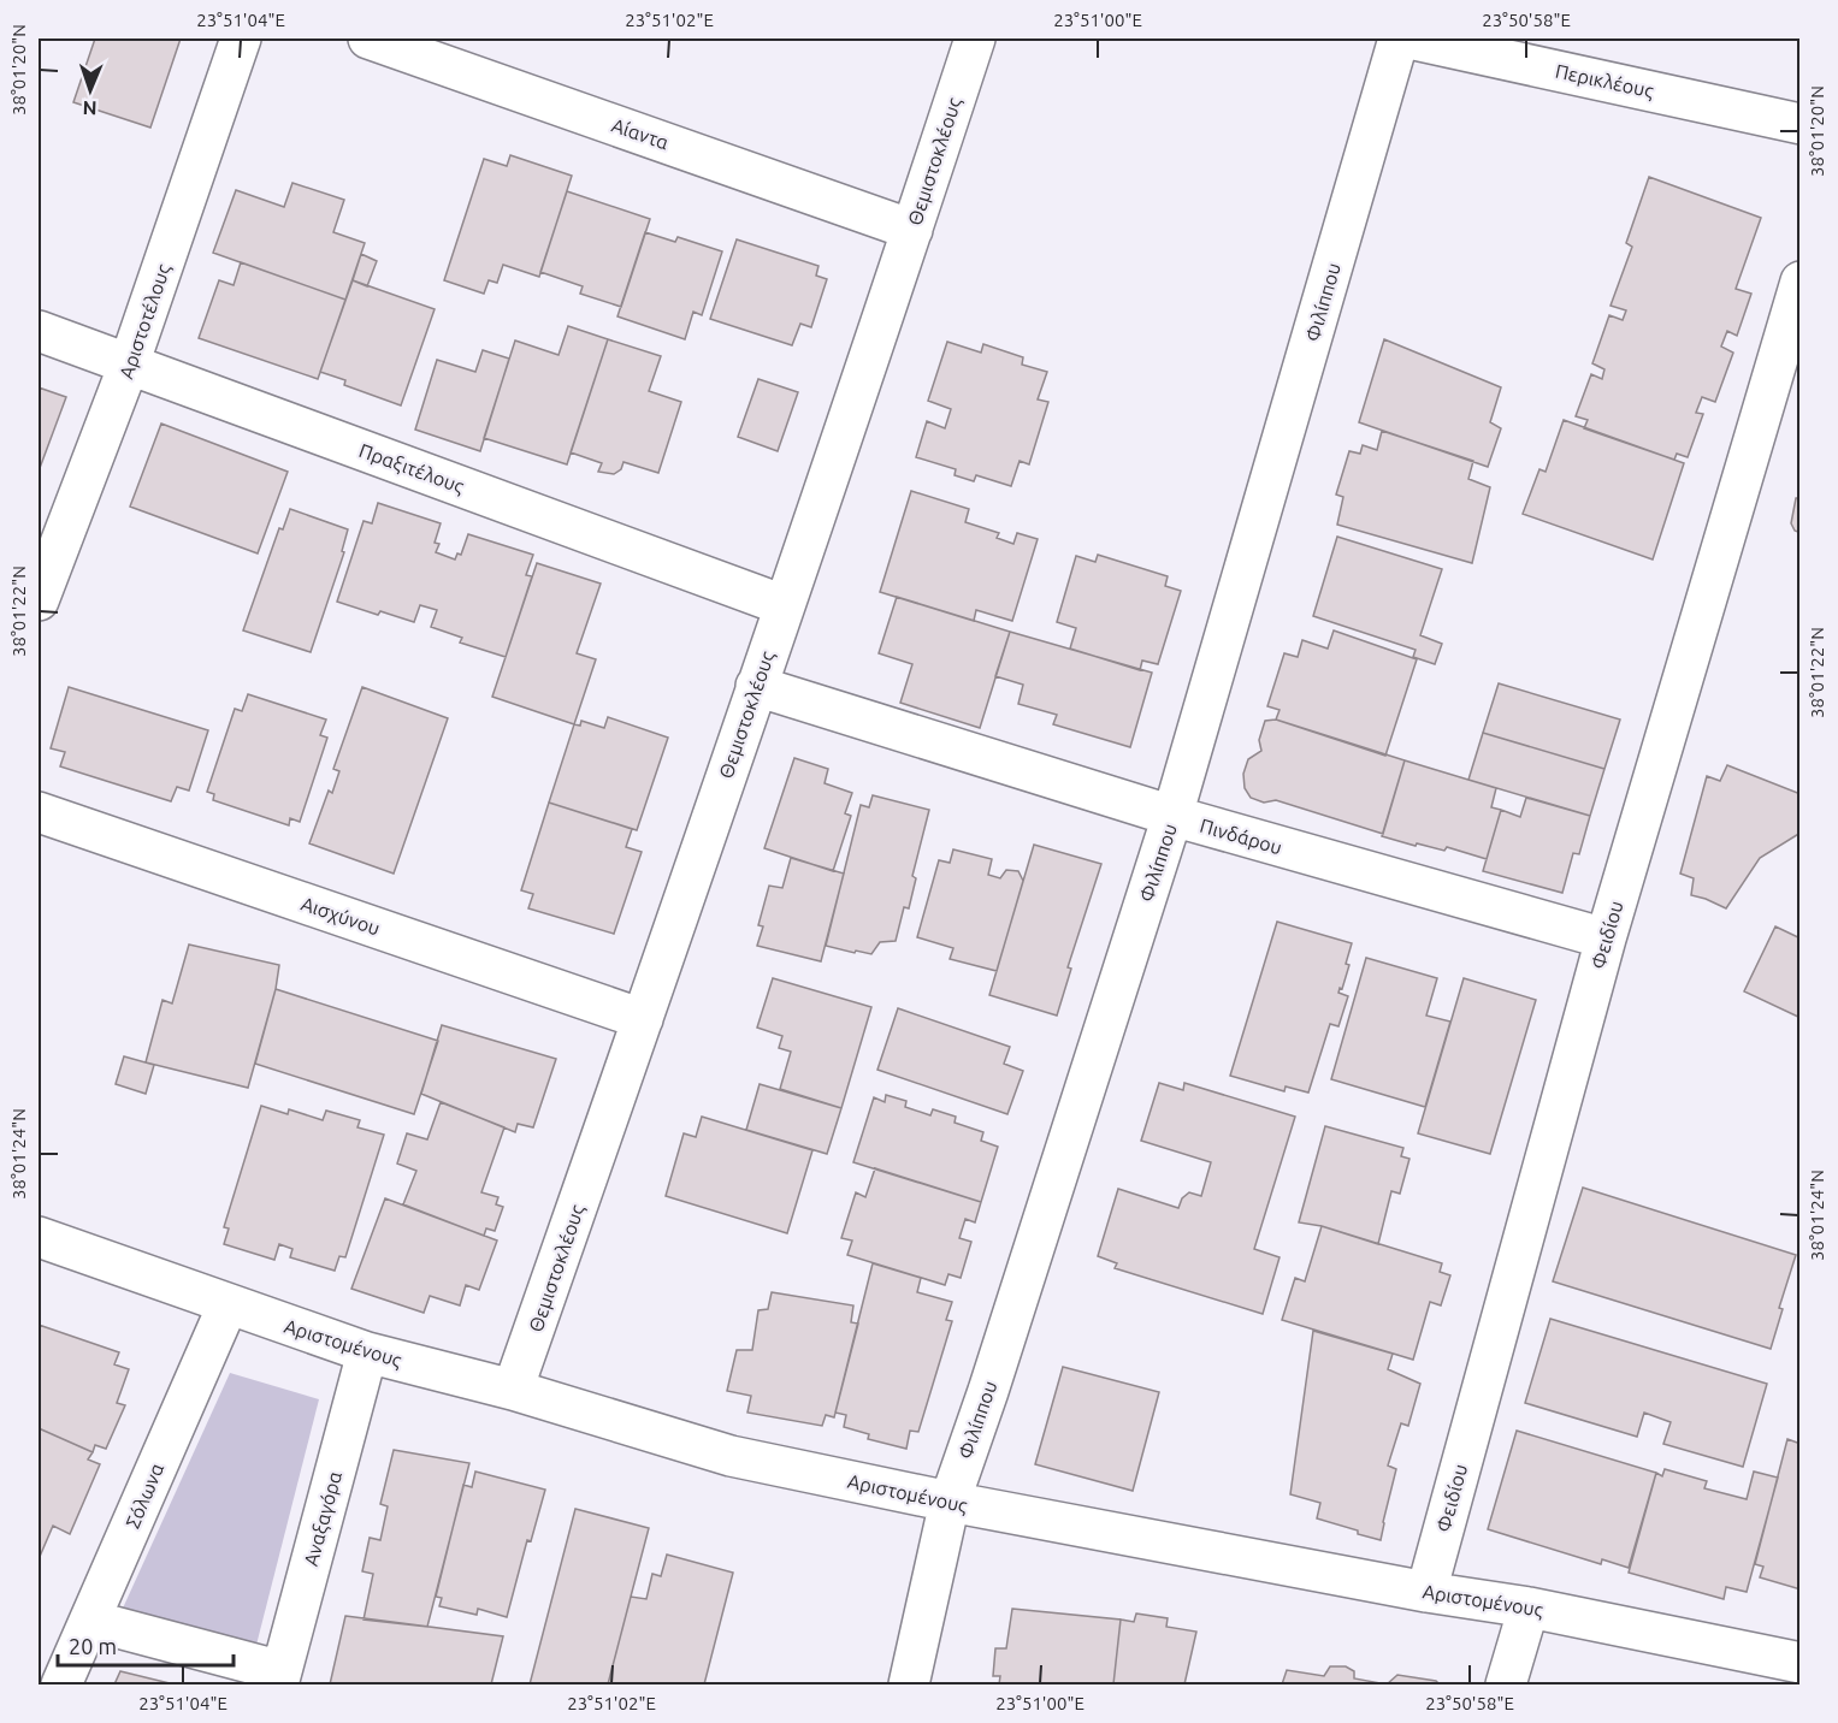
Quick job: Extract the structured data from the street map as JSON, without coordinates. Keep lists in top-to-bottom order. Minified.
{"streets":{"street":["Περικλέους","Αίαντα","Θεμιστοκλέους","Φιλίππου","Αριστοτέλους","Πραξιτέλους","Πινδάρου","Αισχύνου","Φειδίου","Αριστομένους","Σόλωνα","Αναξαγόρα"]},"crossings":[["Αίαντα","Θεμιστοκλέους"],["Θεμιστοκλέους","Πραξιτέλους"],["Θεμιστοκλέους","Πινδάρου"],["Θεμιστοκλέους","Αισχύνου"],["Θεμιστοκλέους","Αριστομένους"],["Φιλίππου","Πινδάρου"],["Φιλίππου","Αριστομένους"],["Αριστοτέλους","Πραξιτέλους"],["Πινδάρου","Φειδίου"],["Φειδίου","Αριστομένους"],["Αριστομένους","Σόλωνα"],["Αριστομένους","Αναξαγόρα"]],"scale_bar":"20 m","north":"bottom","coordinates":["23°51'04\"E","23°51'02\"E","23°51'00\"E","23°50'58\"E","38°01'20\"N","38°01'22\"N","38°01'24\"N"]}
